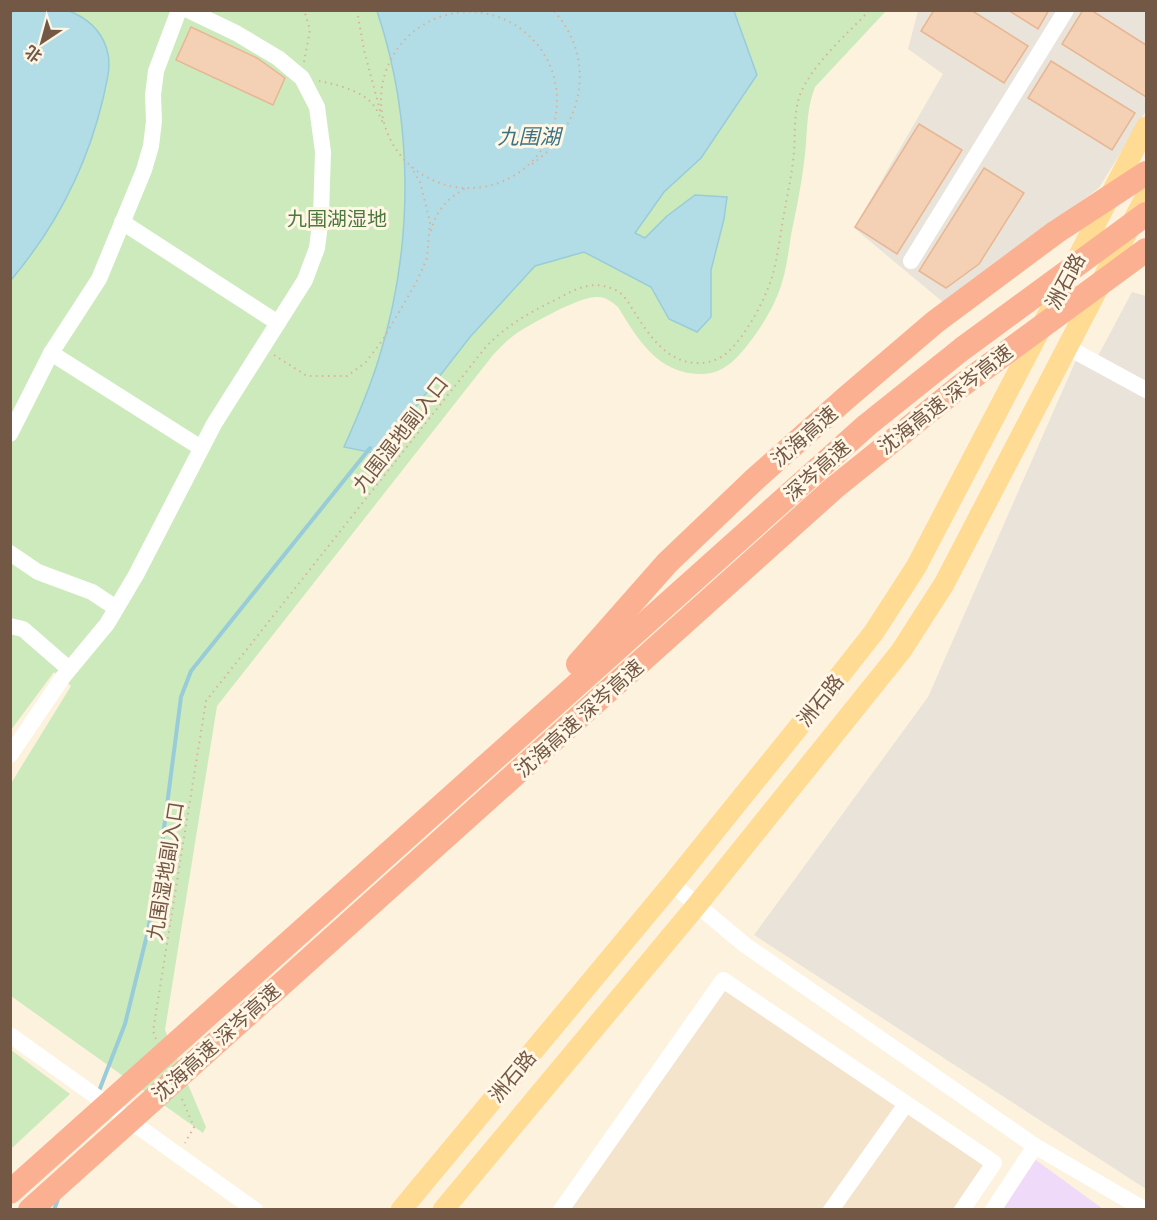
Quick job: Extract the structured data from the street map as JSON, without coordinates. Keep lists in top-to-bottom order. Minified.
{"streets":{"highway":["沈海高速 深岑高速","沈海高速","深岑高速"],"main road":["洲石路"],"path":["九围湿地副入口"]},"crossings":[["沈海高速 深岑高速","九围湿地副入口"],["沈海高速 深岑高速","沈海高速"],["沈海高速 深岑高速","深岑高速"],["沈海高速","深岑高速"]],"water":["九围湖"],"parks":["九围湖湿地"],"north":"bottom left"}
